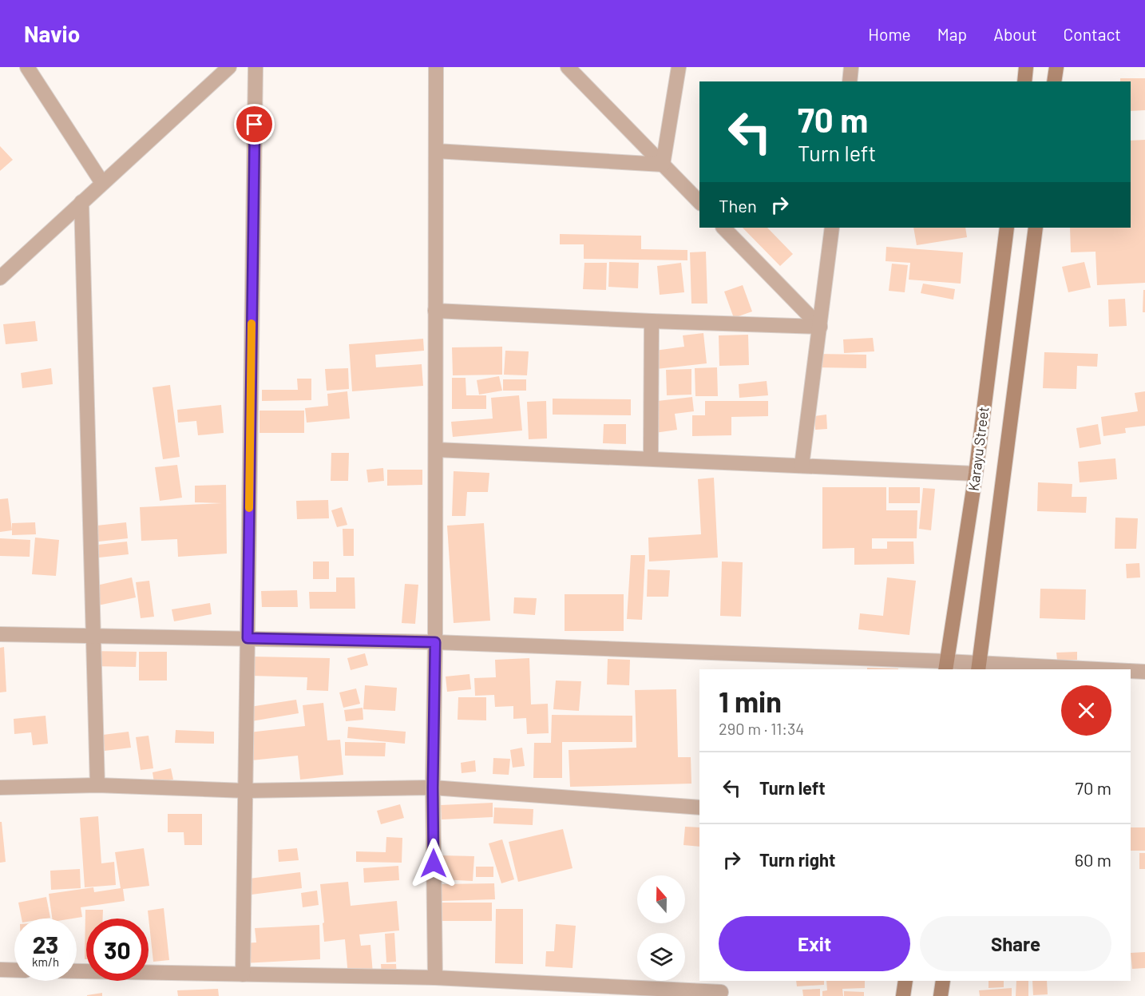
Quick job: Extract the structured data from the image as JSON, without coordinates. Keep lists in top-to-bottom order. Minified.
{"streets":{"main road":["Karayu Street"]},"north":"top","page":{"header":"Navio","nav":["Home","Map","About","Contact"],"turn":["70 m","Turn left"],"then":"Then","heading":["1 min","290 m · 11:34"],"list":[{"name":"Turn left","value":"70 m"},{"name":"Turn right","value":"60 m"}],"buttons":["Exit","Share"],"speed":"23 km/h","limit":"30"}}
